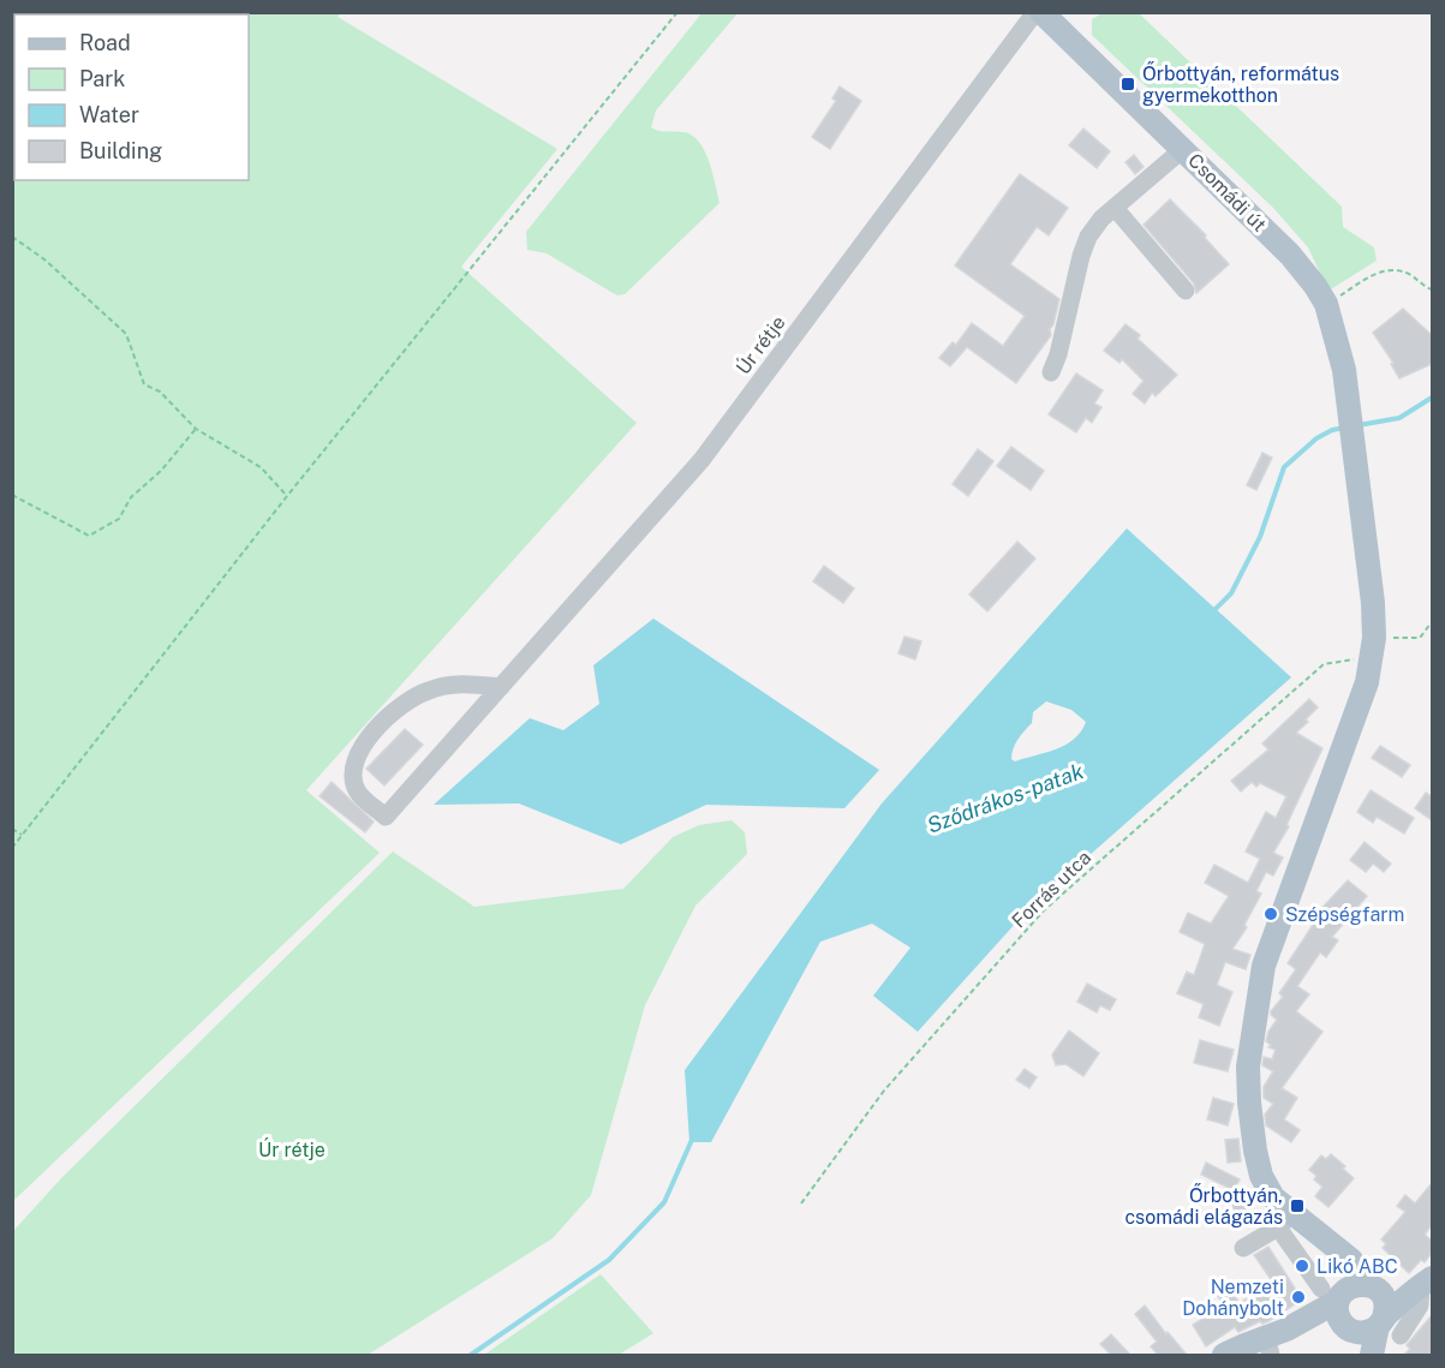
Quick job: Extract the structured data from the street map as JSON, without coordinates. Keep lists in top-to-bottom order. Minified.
{"streets":{"main road":["Csomádi út"],"street":["Úr rétje"],"path":["Forrás utca"]},"crossings":[["Csomádi út","Forrás utca"]],"water":["Sződrákos-patak"],"parks":["Úr rétje"],"places":{"transit":["Őrbottyán, református gyermekotthon","Őrbottyán, csomádi elágazás"],"other":["Szépségfarm","Likó ABC","Nemzeti Dohánybolt"]},"legend":["Road","Park","Water","Building"]}
